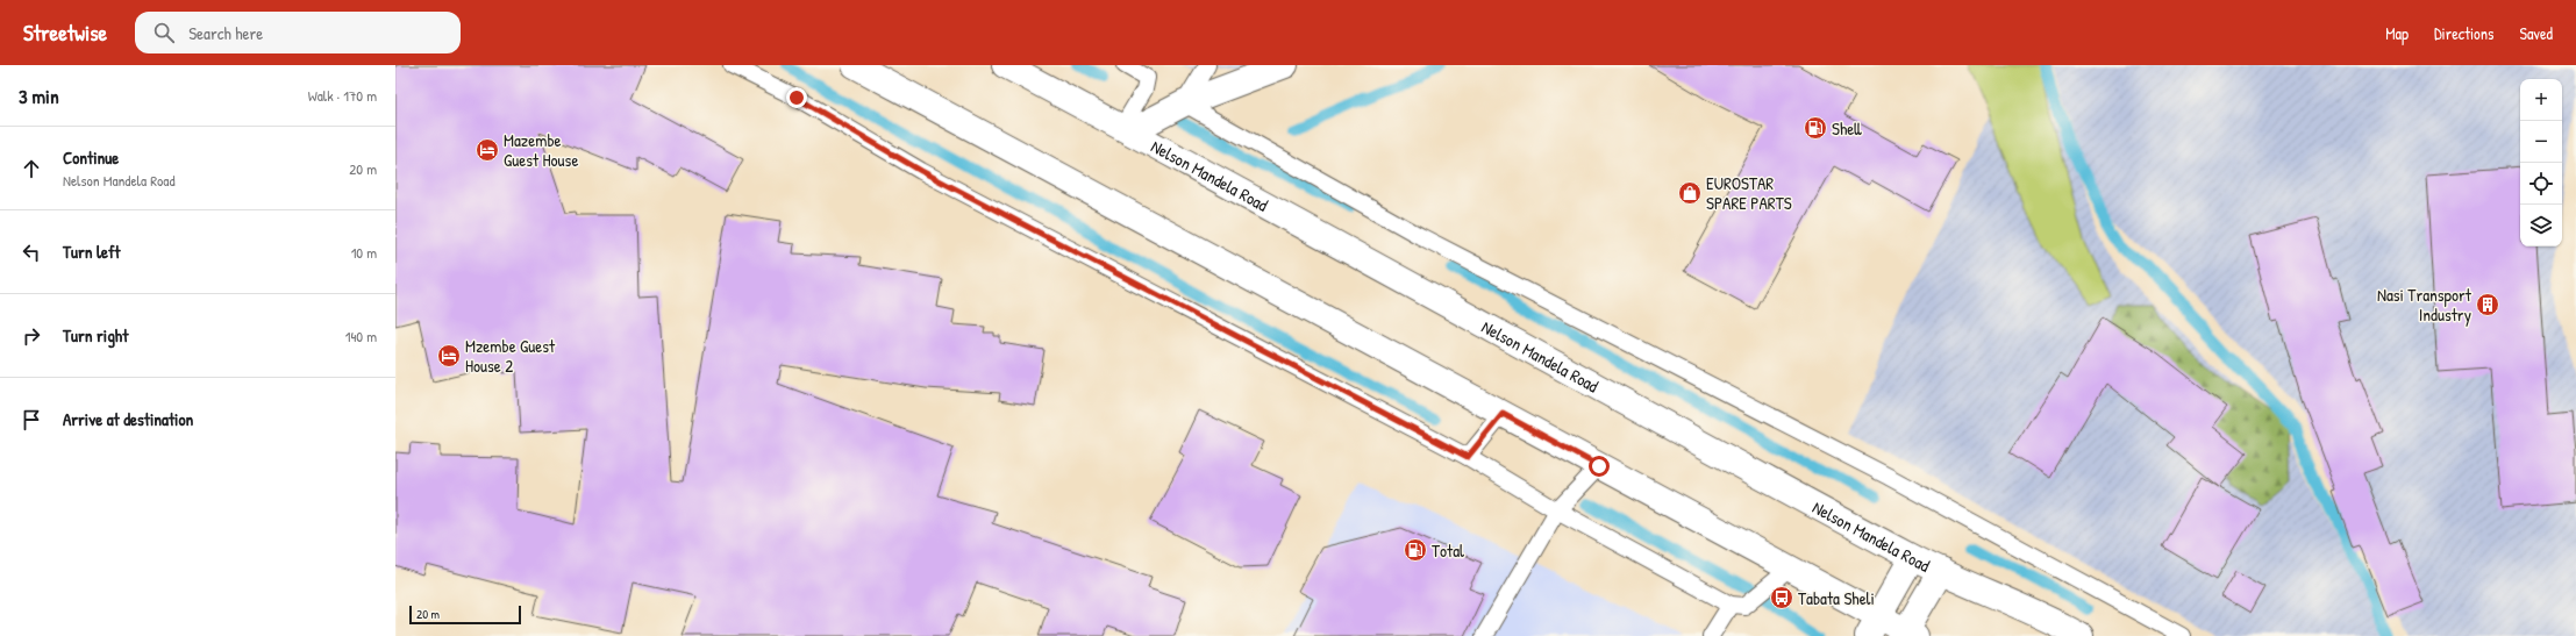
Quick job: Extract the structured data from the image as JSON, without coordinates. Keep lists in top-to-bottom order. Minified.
{"streets":{"main road":["Nelson Mandela Road"]},"places":{"fuel station":["Shell","Total"],"hotel":["Mazembe Guest House","Mzembe Guest House 2"],"shop":["EUROSTAR SPARE PARTS"],"building":["Nasi Transport Industry"],"bus stop":["Tabata Sheli"]},"scale_bar":"20 m","page":{"header":"Streetwise","search":"Search here","nav":["Map","Directions","Saved"],"heading":["3 min","Walk · 170 m"],"map_buttons":["+","−"],"list":[["Continue","Nelson Mandela Road","20 m"],["Turn left","10 m"],["Turn right","140 m"],"Arrive at destination"],"scale":"20 m"}}
